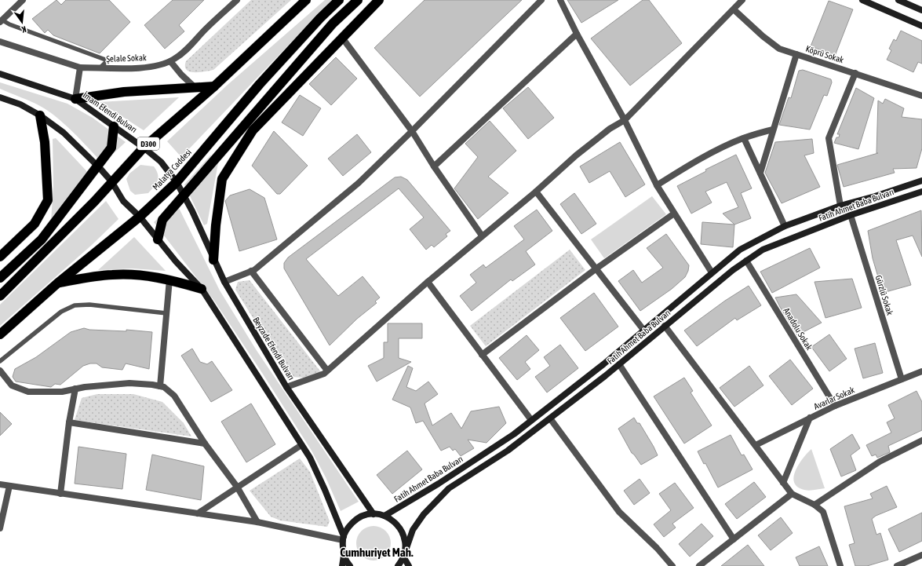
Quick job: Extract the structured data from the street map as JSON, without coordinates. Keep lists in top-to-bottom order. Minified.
{"streets":{"highway":["D300","Malatya Caddesi"],"main road":["İmam Efendi Bulvarı","Fatih Ahmet Baba Bulvarı","Beyzade Efendi Bulvarı"],"street":["Köprü Sokak","Şelale Sokak","Gürzlü Sokak","Anadolu Sokak","Avarlar Sokak"]},"crossings":[["İmam Efendi Bulvarı","D300"],["İmam Efendi Bulvarı","Malatya Caddesi"],["İmam Efendi Bulvarı","Beyzade Efendi Bulvarı"],["Malatya Caddesi","Beyzade Efendi Bulvarı"],["Fatih Ahmet Baba Bulvarı","Gürzlü Sokak"],["Fatih Ahmet Baba Bulvarı","Anadolu Sokak"],["Gürzlü Sokak","Avarlar Sokak"],["Anadolu Sokak","Avarlar Sokak"]],"districts":["Cumhuriyet Mah."],"north":"bottom"}
